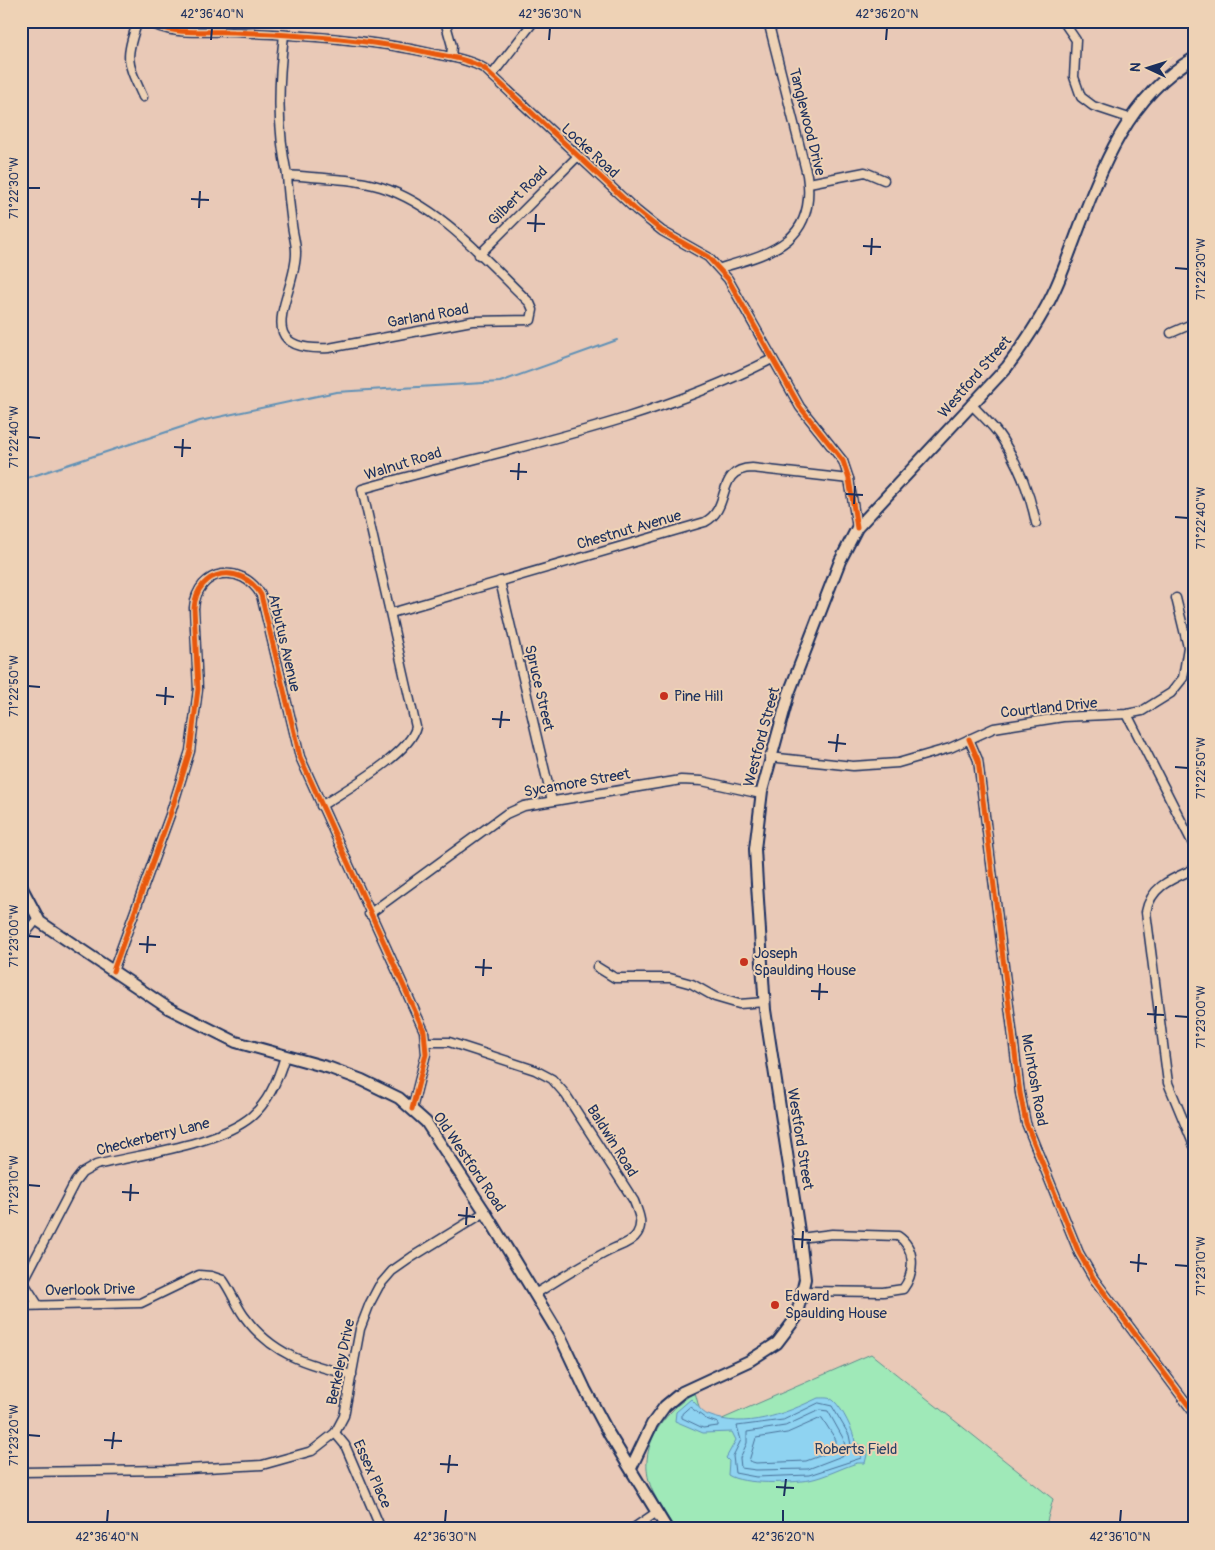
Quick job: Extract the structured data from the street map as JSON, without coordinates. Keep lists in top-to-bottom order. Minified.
{"streets":{"main road":["Westford Street","Old Westford Road"],"street":["Tanglewood Drive","Locke Road","Gilbert Road","Garland Road","Walnut Road","Chestnut Avenue","Arbutus Avenue","Spruce Street","Courtland Drive","Sycamore Street","McIntosh Road","Checkerberry Lane","Baldwin Road","Overlook Drive","Berkeley Drive","Essex Place"]},"crossings":[["Tanglewood Drive","Locke Road"],["Locke Road","Gilbert Road"],["Locke Road","Garland Road"],["Locke Road","Westford Street"],["Locke Road","Walnut Road"],["Locke Road","Chestnut Avenue"],["Gilbert Road","Garland Road"],["Westford Street","Courtland Drive"],["Westford Street","Sycamore Street"],["Westford Street","Old Westford Road"],["Walnut Road","Chestnut Avenue"],["Walnut Road","Arbutus Avenue"],["Chestnut Avenue","Spruce Street"],["Arbutus Avenue","Sycamore Street"],["Arbutus Avenue","Baldwin Road"],["Arbutus Avenue","Old Westford Road"],["Spruce Street","Sycamore Street"],["Courtland Drive","McIntosh Road"],["Checkerberry Lane","Old Westford Road"],["Checkerberry Lane","Overlook Drive"],["Baldwin Road","Old Westford Road"],["Old Westford Road","Berkeley Drive"],["Overlook Drive","Berkeley Drive"],["Berkeley Drive","Essex Place"]],"parks":["Roberts Field"],"places":["Pine Hill","Joseph Spaulding House","Edward Spaulding House"],"north":"left","coordinates":["42°36'40\"N","42°36'30\"N","42°36'20\"N","71°22'30\"W","71°22'40\"W","71°22'50\"W","71°23'00\"W","71°23'10\"W","71°23'20\"W","42°36'10\"N"]}
